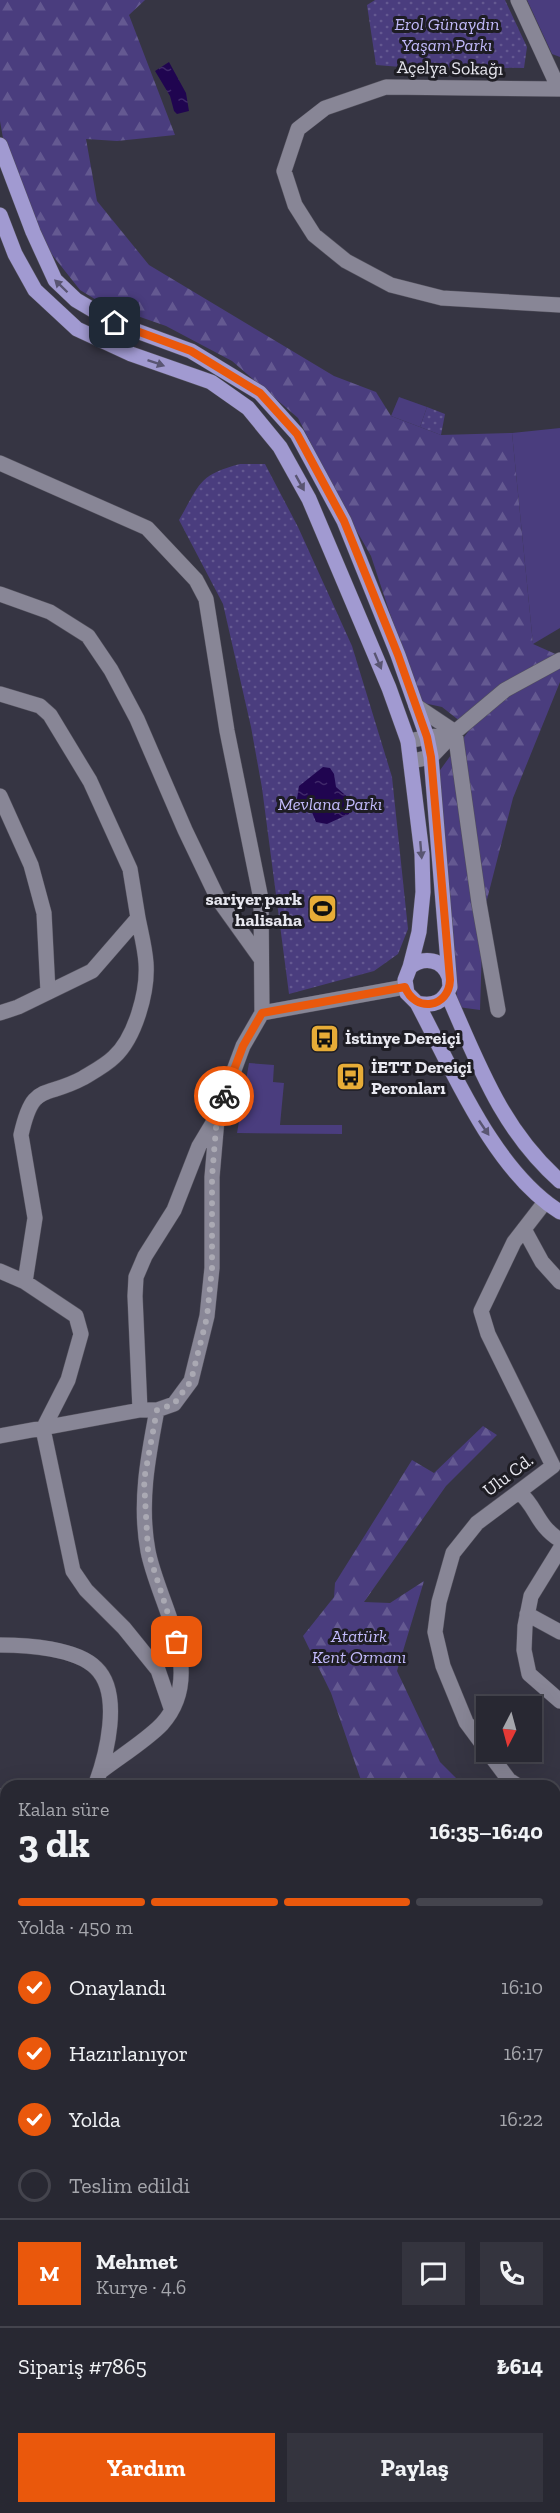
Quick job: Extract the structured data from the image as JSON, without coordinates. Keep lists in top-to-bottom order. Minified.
{"streets":{"street":["Açelya Sokağı","Ulu Cd."]},"parks":["Erol Günaydın Yaşam Parkı","Mevlana Parkı","Atatürk Kent Ormanı"],"places":{"sports":["sariyer park halisaha"],"bus stop":["İstinye Dereiçi","İETT Dereiçi Peronları"]},"north":"bottom","page":{"heading":["3 dk","Kalan süre","16:35–16:40"],"panel":["Mehmet","Kurye · 4.6","Sipariş #7865","₺614"],"bar":"Yolda · 450 m","list":[["Onaylandı","16:10"],["Hazırlanıyor","16:17"],["Yolda","16:22"],"Teslim edildi"],"round":"M","buttons":["Yardım","Paylaş"]}}
